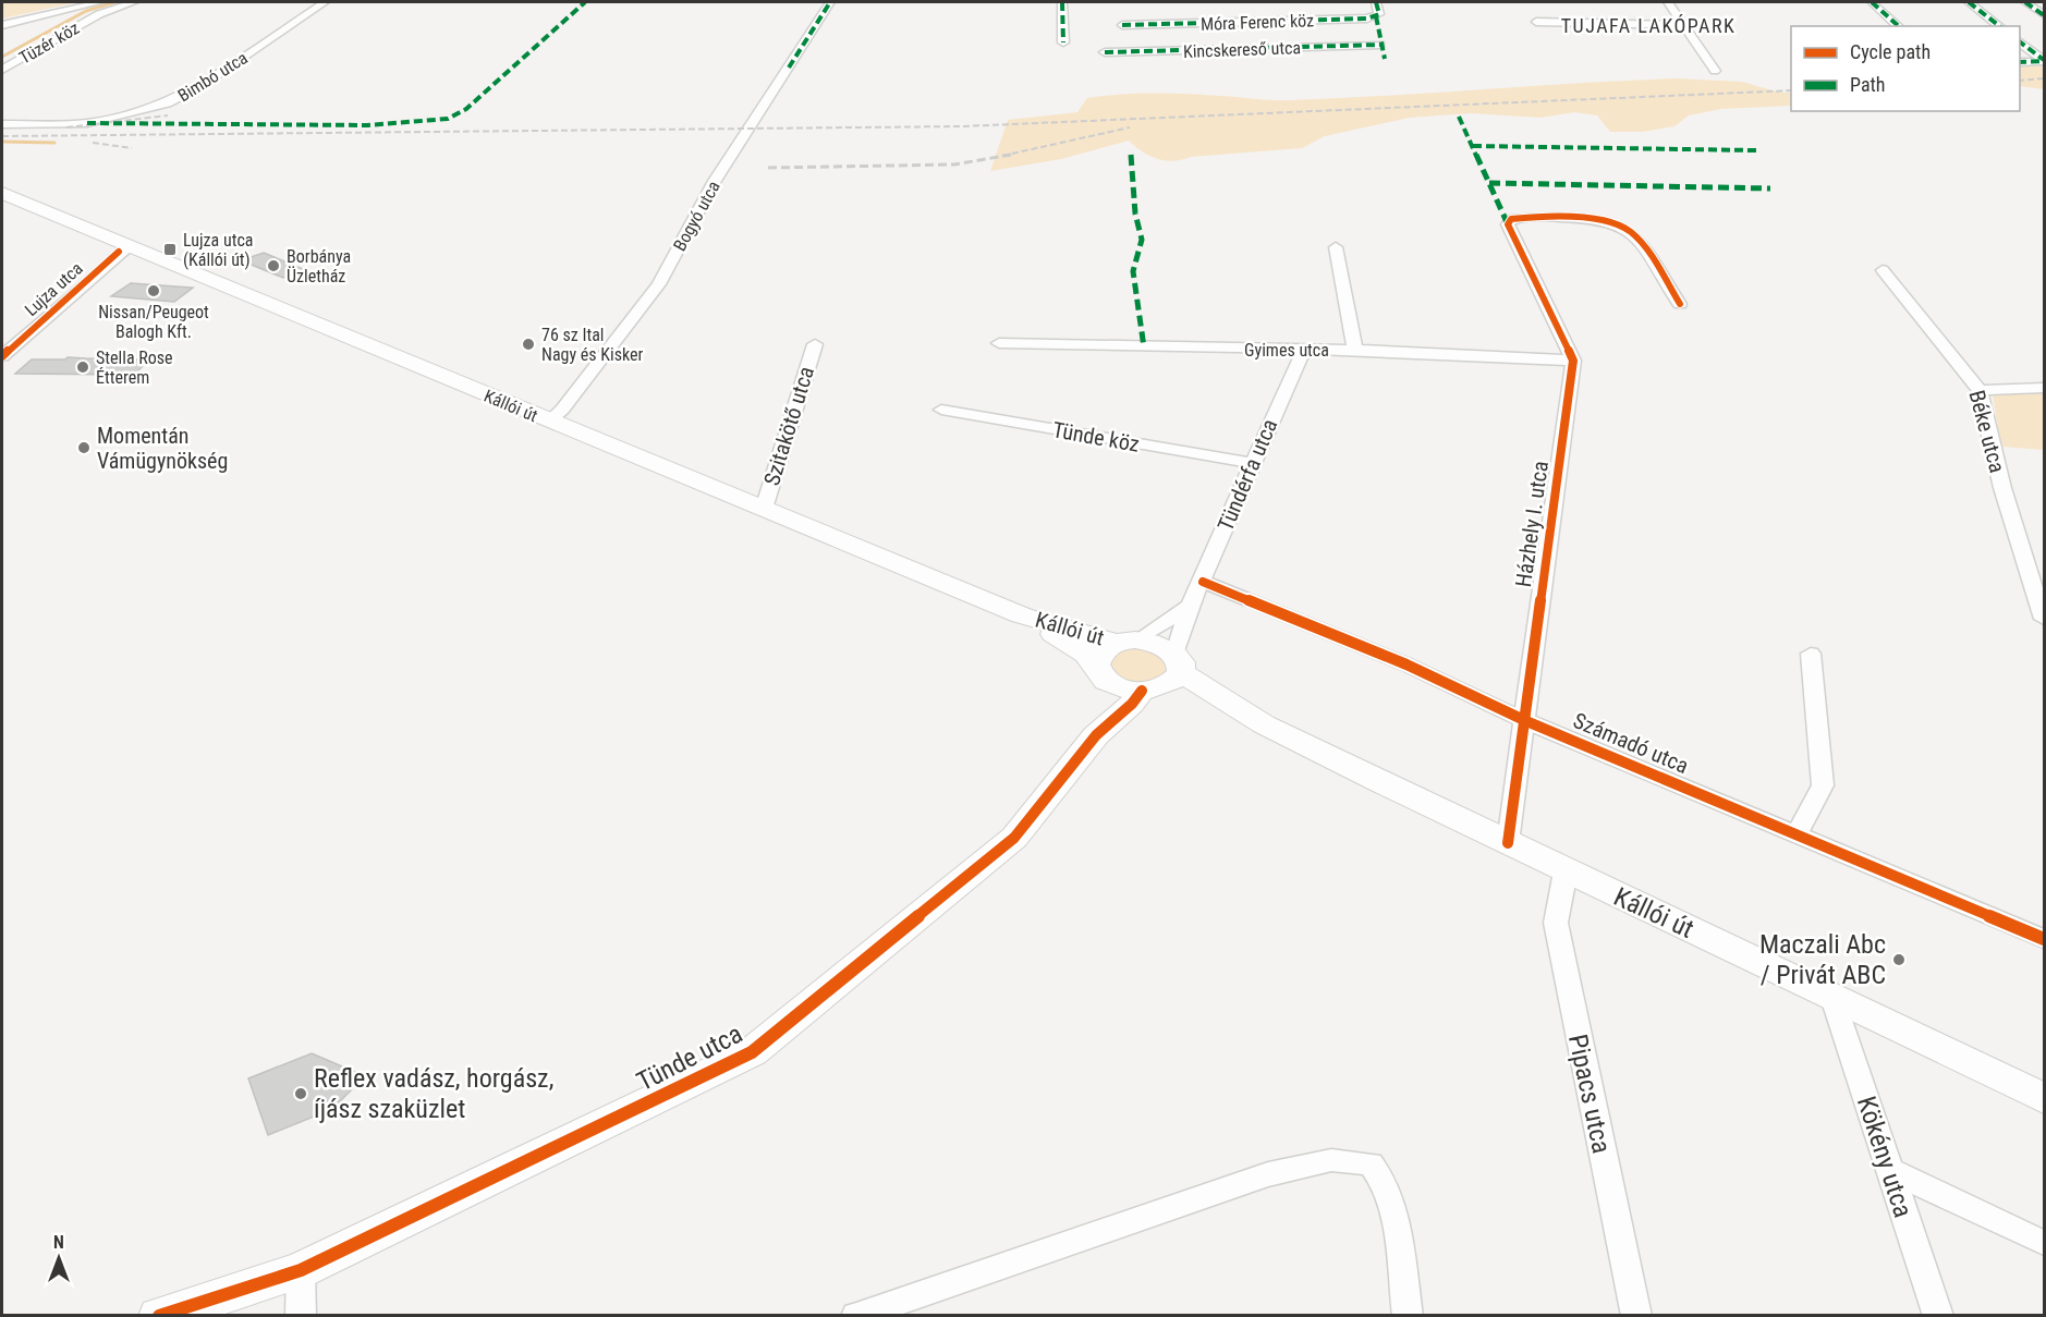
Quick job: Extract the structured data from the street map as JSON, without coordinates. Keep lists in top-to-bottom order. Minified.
{"streets":{"main road":["Kállói út","Tünde utca"],"street":["Móra Ferenc köz","Tüzér köz","Kincskereső utca","Bimbó utca","Bogyó utca","Lujza utca","Gyimes utca","Szitakötő utca","Béke utca","Tünde köz","Tündérfa utca","Házhely I. utca","Számadó utca","Pipacs utca","Kökény utca"]},"crossings":[["Bogyó utca","Kállói út"],["Lujza utca","Kállói út"],["Gyimes utca","Tündérfa utca"],["Gyimes utca","Házhely I. utca"],["Kállói út","Szitakötő utca"],["Kállói út","Tündérfa utca"],["Kállói út","Házhely I. utca"],["Kállói út","Tünde utca"],["Kállói út","Pipacs utca"],["Kállói út","Kökény utca"],["Tünde köz","Tündérfa utca"],["Tündérfa utca","Számadó utca"],["Tündérfa utca","Tünde utca"],["Házhely I. utca","Számadó utca"]],"districts":["TUJAFA LAKÓPARK"],"places":{"transit":["Lujza utca (Kállói út)"],"other":["Borbánya Üzletház","Nissan/Peugeot Balogh Kft.","76 sz Ital Nagy és Kisker","Stella Rose Étterem","Momentán Vámügynökség","Maczali Abc / Privát ABC","Reflex vadász, horgász, íjász szaküzlet"]},"legend":["Cycle path","Path"],"north":"top"}
